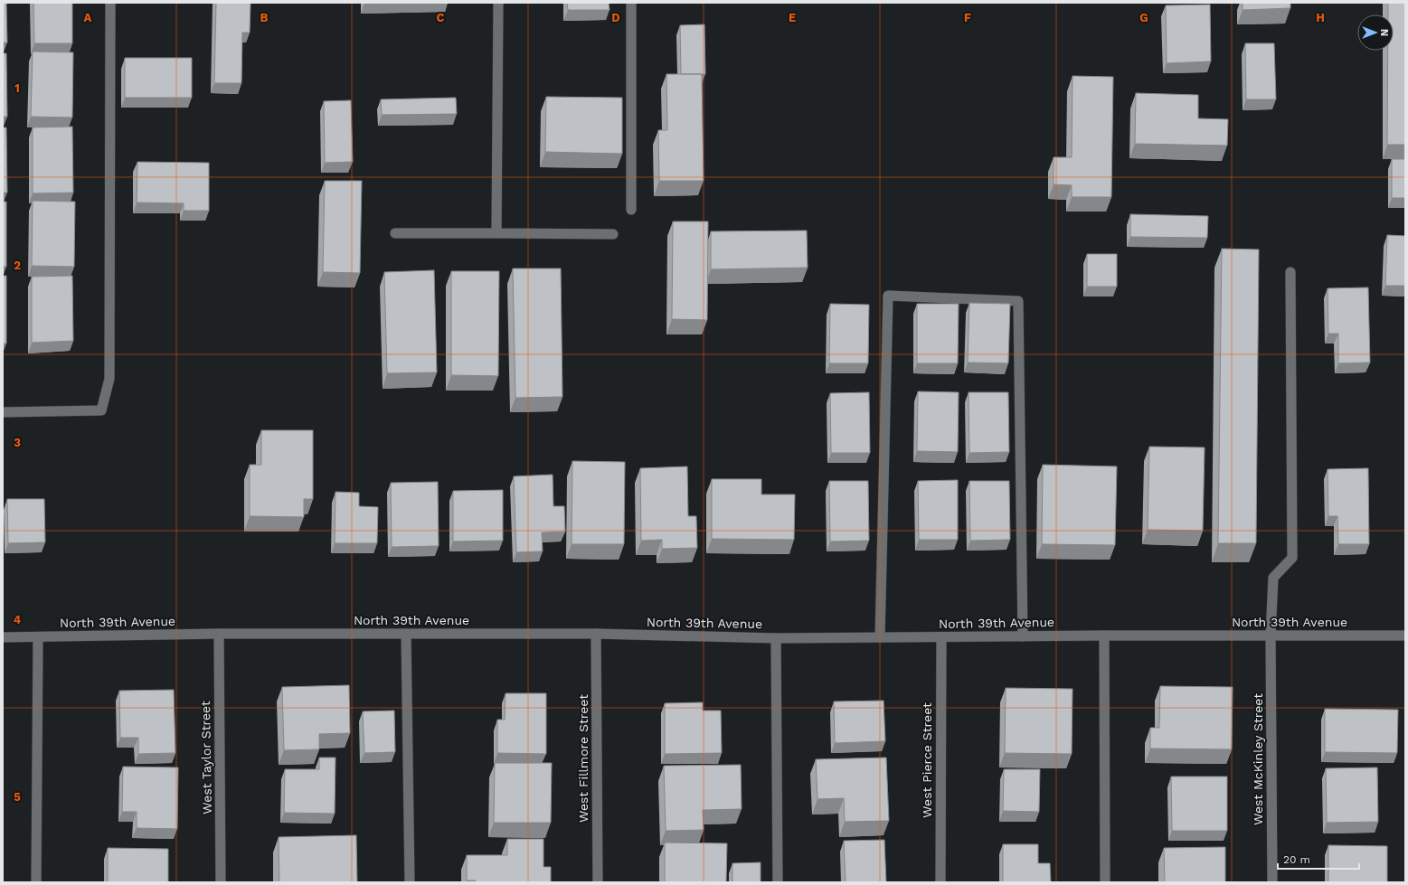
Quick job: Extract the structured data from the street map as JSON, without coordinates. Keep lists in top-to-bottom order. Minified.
{"streets":{"street":["North 39th Avenue","West Taylor Street","West Fillmore Street","West McKinley Street","West Pierce Street"]},"crossings":[["North 39th Avenue","West Taylor Street"],["North 39th Avenue","West Fillmore Street"],["North 39th Avenue","West McKinley Street"],["North 39th Avenue","West Pierce Street"]],"scale_bar":"20 m","north":"right","grid":{"columns":["A","B","C","D","E","F","G","H"],"rows":["1","2","3","4","5"]}}
